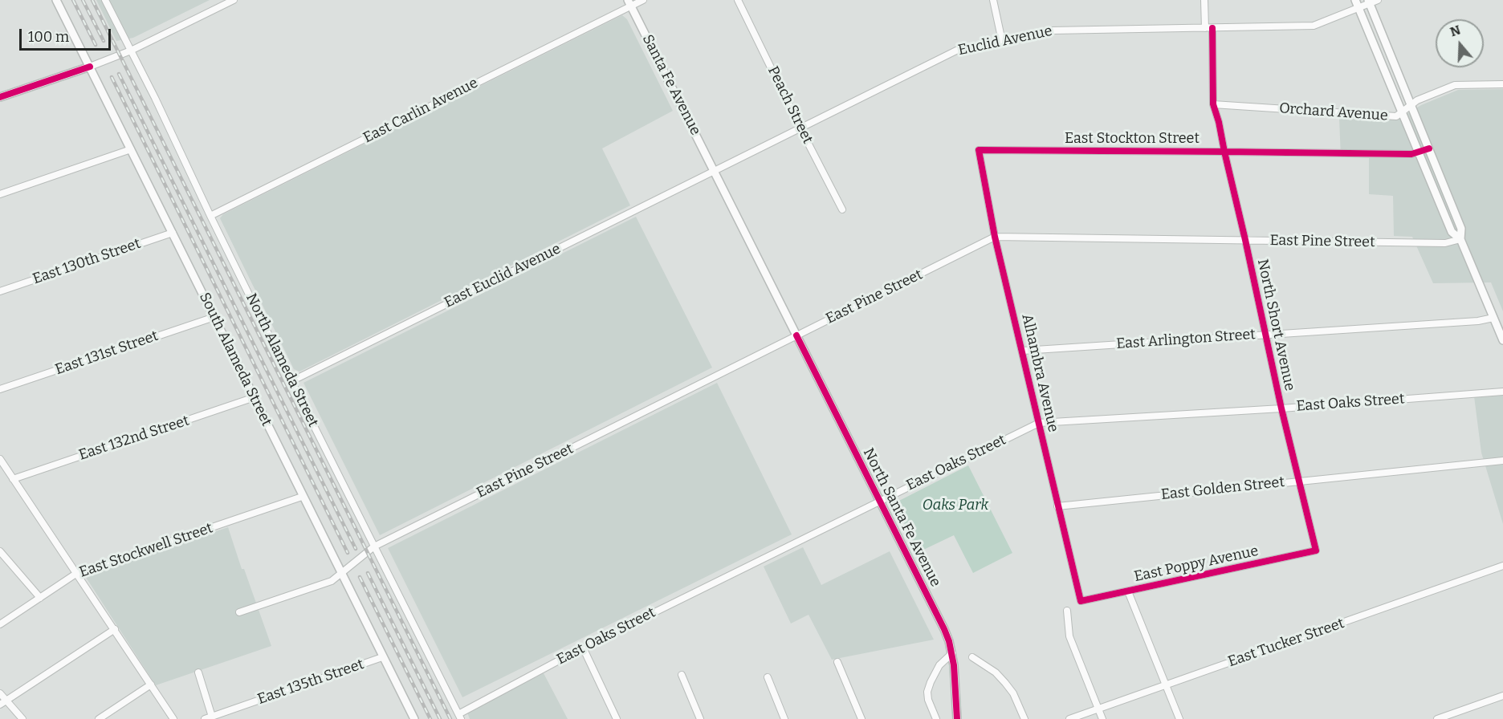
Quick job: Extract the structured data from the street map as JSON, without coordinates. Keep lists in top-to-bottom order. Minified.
{"streets":{"main road":["Santa Fe Avenue","South Alameda Street","North Santa Fe Avenue"],"street":["Euclid Avenue","Peach Street","East Carlin Avenue","Orchard Avenue","East Stockton Street","East Pine Street","East 130th Street","East Euclid Avenue","North Short Avenue","East Arlington Street","East 131st Street","North Alameda Street","Alhambra Avenue","East Oaks Street","East 132nd Street","East Golden Street","East Stockwell Street","East Poppy Avenue","East Tucker Street","East 135th Street"]},"crossings":[["Euclid Avenue","Santa Fe Avenue"],["Euclid Avenue","Peach Street"],["Euclid Avenue","East Euclid Avenue"],["Euclid Avenue","North Short Avenue"],["Euclid Avenue","North Santa Fe Avenue"],["Santa Fe Avenue","East Carlin Avenue"],["Santa Fe Avenue","East Euclid Avenue"],["Santa Fe Avenue","North Santa Fe Avenue"],["East Carlin Avenue","North Alameda Street"],["Orchard Avenue","North Short Avenue"],["East Stockton Street","North Short Avenue"],["East Stockton Street","Alhambra Avenue"],["East Pine Street","North Short Avenue"],["East Pine Street","South Alameda Street"],["East Pine Street","North Alameda Street"],["East Pine Street","Alhambra Avenue"],["East Pine Street","North Santa Fe Avenue"],["East 130th Street","South Alameda Street"],["East Euclid Avenue","North Alameda Street"],["East Euclid Avenue","North Santa Fe Avenue"],["North Short Avenue","East Arlington Street"],["North Short Avenue","East Oaks Street"],["North Short Avenue","East Golden Street"],["North Short Avenue","East Poppy Avenue"],["East Arlington Street","Alhambra Avenue"],["East 131st Street","South Alameda Street"],["South Alameda Street","East 132nd Street"],["South Alameda Street","East Stockwell Street"],["South Alameda Street","East 135th Street"],["North Alameda Street","East Oaks Street"],["Alhambra Avenue","East Oaks Street"],["Alhambra Avenue","East Golden Street"],["Alhambra Avenue","East Poppy Avenue"],["East Oaks Street","North Santa Fe Avenue"]],"parks":["Oaks Park"],"scale_bar":"100 m","north":"top"}
